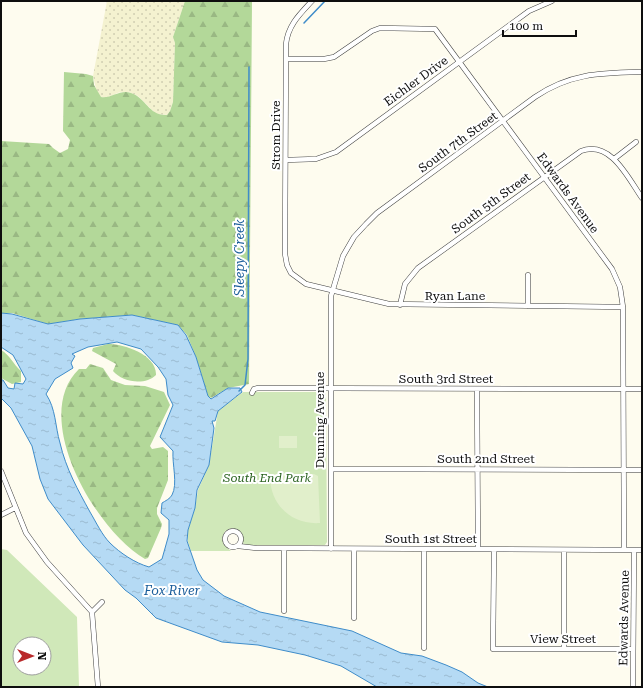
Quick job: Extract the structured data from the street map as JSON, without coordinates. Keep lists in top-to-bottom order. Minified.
{"streets":{"street":["Eichler Drive","Strom Drive","South 7th Street","Edwards Avenue","South 5th Street","Ryan Lane","South 3rd Street","Dunning Avenue","South 2nd Street","South 1st Street","View Street"]},"crossings":[["Eichler Drive","Strom Drive"],["Eichler Drive","Edwards Avenue"],["Strom Drive","Edwards Avenue"],["Strom Drive","Ryan Lane"],["South 7th Street","Edwards Avenue"],["South 7th Street","Ryan Lane"],["South 7th Street","Dunning Avenue"],["Edwards Avenue","South 5th Street"],["Edwards Avenue","Ryan Lane"],["Edwards Avenue","South 3rd Street"],["Edwards Avenue","South 2nd Street"],["Edwards Avenue","South 1st Street"],["Edwards Avenue","View Street"],["South 5th Street","Ryan Lane"],["Ryan Lane","Dunning Avenue"],["South 3rd Street","Dunning Avenue"],["Dunning Avenue","South 2nd Street"],["Dunning Avenue","South 1st Street"],["South 1st Street","View Street"]],"water":["Sleepy Creek","Fox River"],"parks":["South End Park"],"scale_bar":"100 m","north":"right"}
